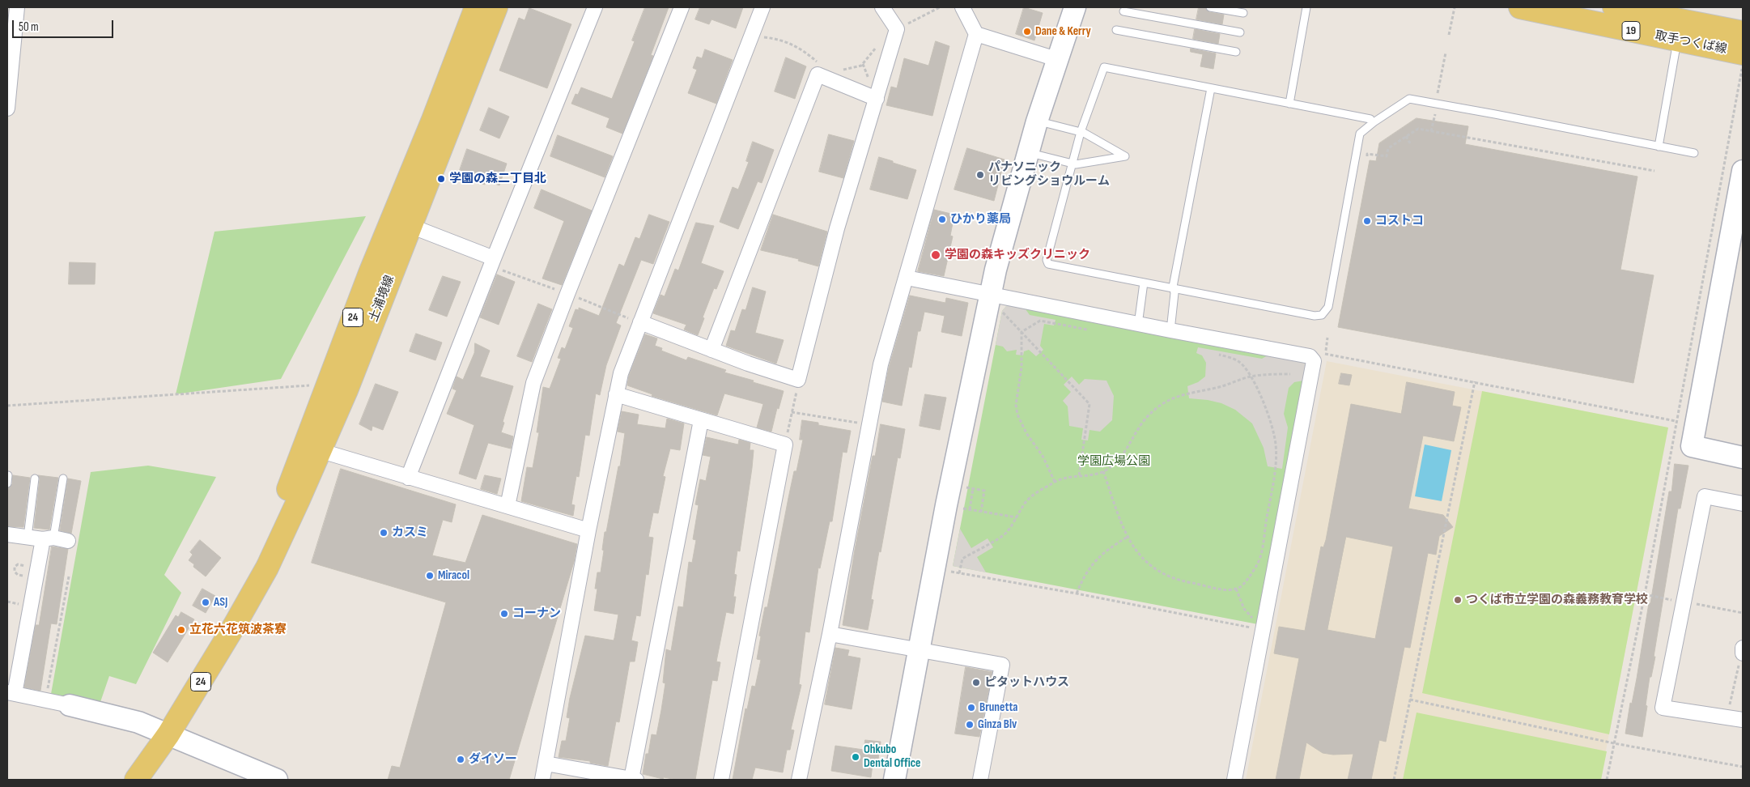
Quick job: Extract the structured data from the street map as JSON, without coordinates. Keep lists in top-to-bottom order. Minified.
{"streets":{"main road":["19","取手つくば線","土浦境線","24"]},"crossings":[["土浦境線","24"]],"parks":["学園広場公園"],"places":["Dane & Kerry","パナソニック リビングショウルーム","学園の森二丁目北","ひかり薬局","コストコ","学園の森キッズクリニック","カスミ","Miracol","つくば市立学園の森義務教育学校","ASJ","コーナン","立花六花筑波茶寮","ピタットハウス","Brunetta","Ginza Blv","Ohkubo Dental Office","ダイソー"],"scale_bar":"50 m"}
